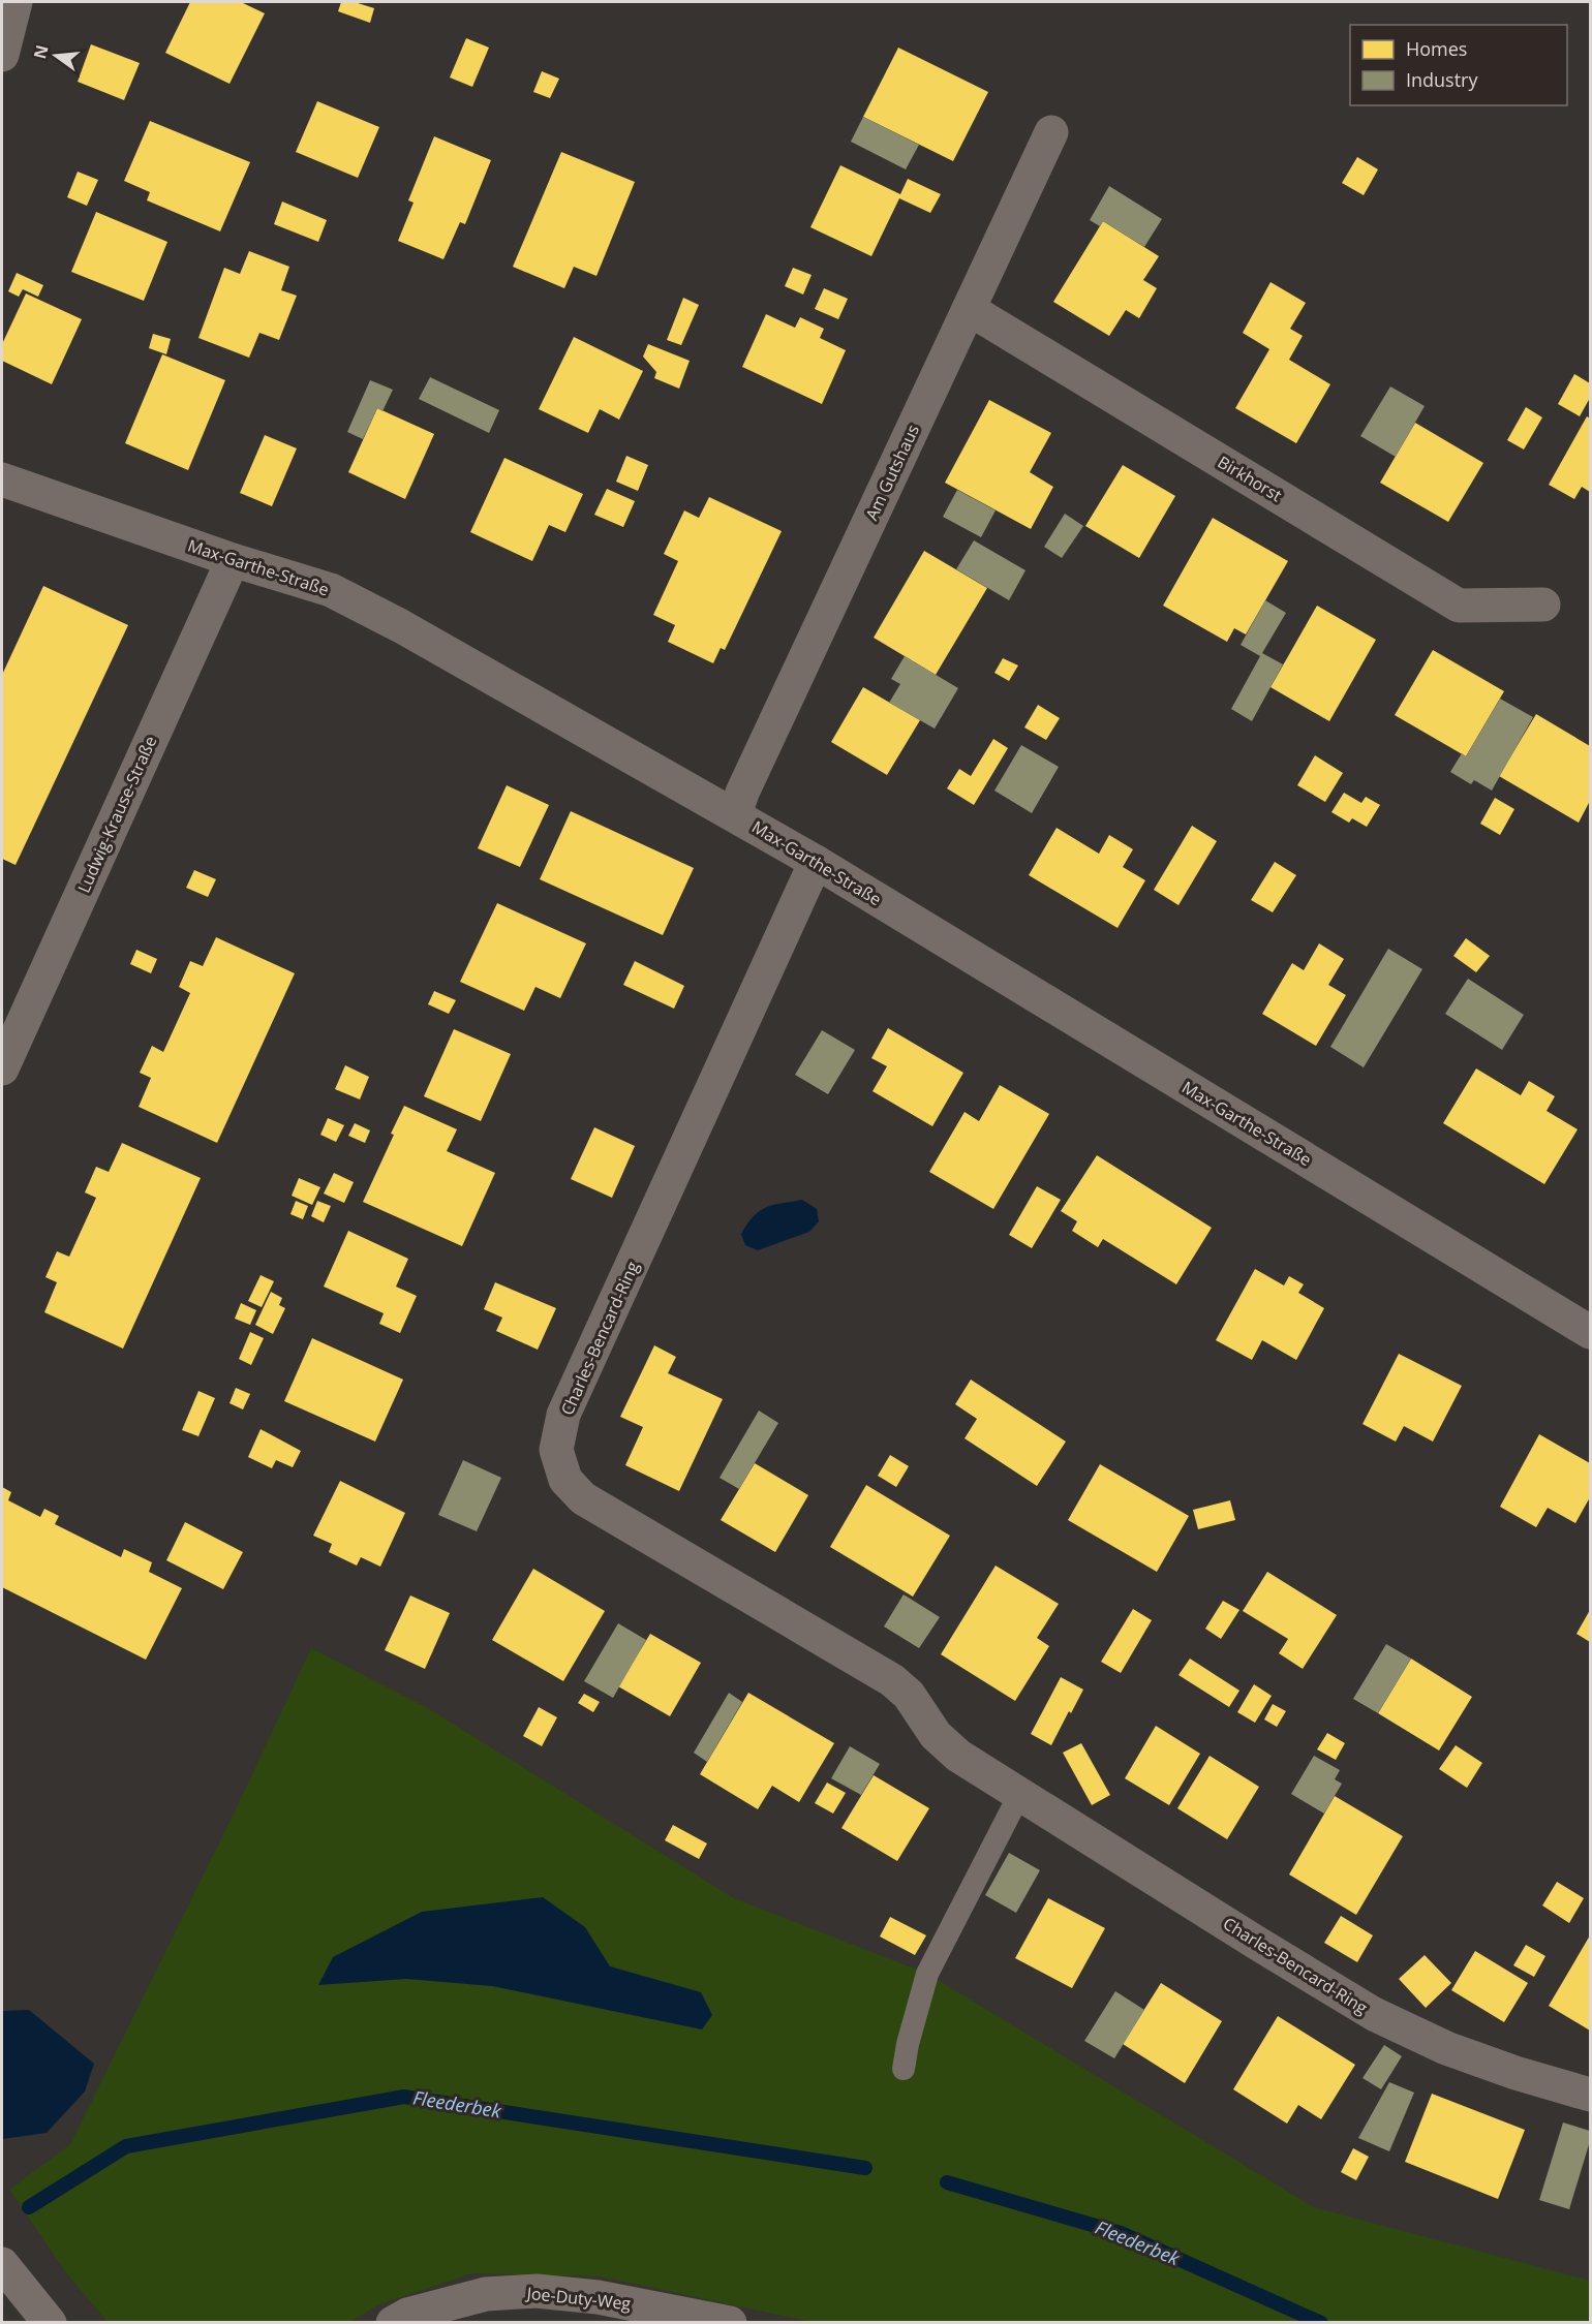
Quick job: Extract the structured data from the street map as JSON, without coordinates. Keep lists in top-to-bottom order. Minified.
{"streets":{"street":["Am Gutshaus","Birkhorst","Max-Garthe-Straße","Ludwig-Krause-Straße","Charles-Bencard-Ring","Joe-Duty-Weg"]},"crossings":[["Am Gutshaus","Birkhorst"],["Am Gutshaus","Max-Garthe-Straße"],["Max-Garthe-Straße","Ludwig-Krause-Straße"],["Max-Garthe-Straße","Charles-Bencard-Ring"]],"water":["Fleederbek"],"legend":["Homes","Industry"],"north":"left"}
